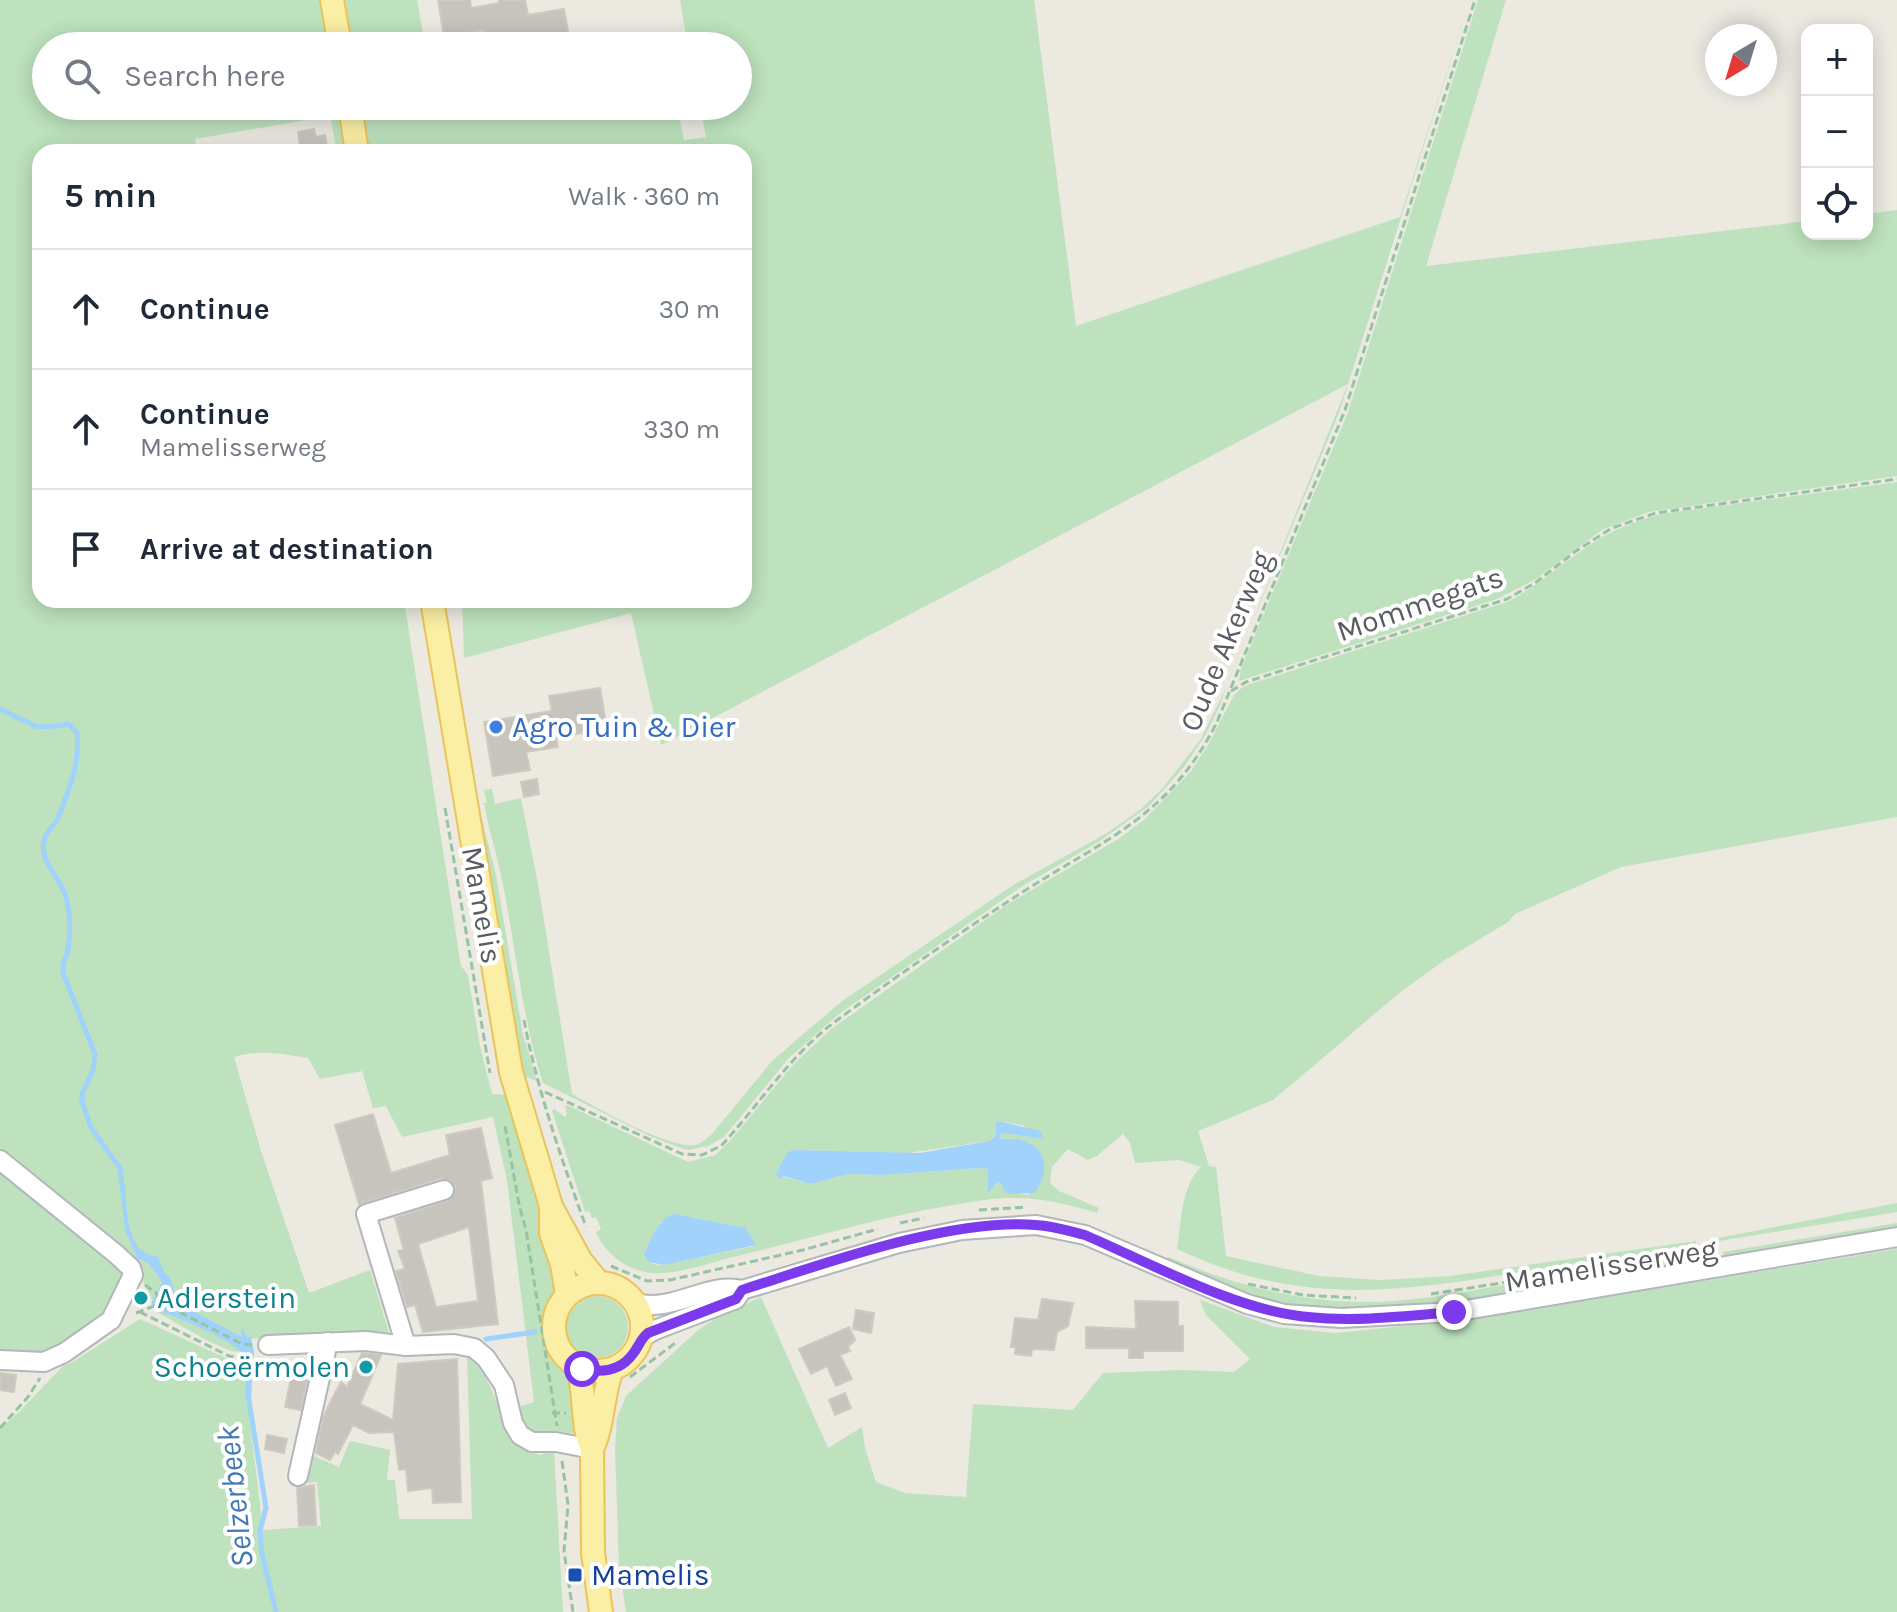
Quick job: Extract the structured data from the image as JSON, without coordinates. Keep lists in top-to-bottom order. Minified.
{"streets":{"main road":["Mamelis"],"street":["Mamelisserweg"],"path":["Mommegats","Oude Akerweg"]},"crossings":[["Mommegats","Oude Akerweg"],["Mamelis","Mamelisserweg"]],"water":["Selzerbeek"],"places":{"other":["Agro Tuin & Dier","Adlerstein","Schoeërmolen"],"transit":["Mamelis"]},"north":"bottom left","page":{"map_buttons":["+","−"],"search":"Search here","heading":["5 min","Walk · 360 m"],"list":[["Continue","30 m"],["Continue","Mamelisserweg","330 m"],"Arrive at destination"]}}
